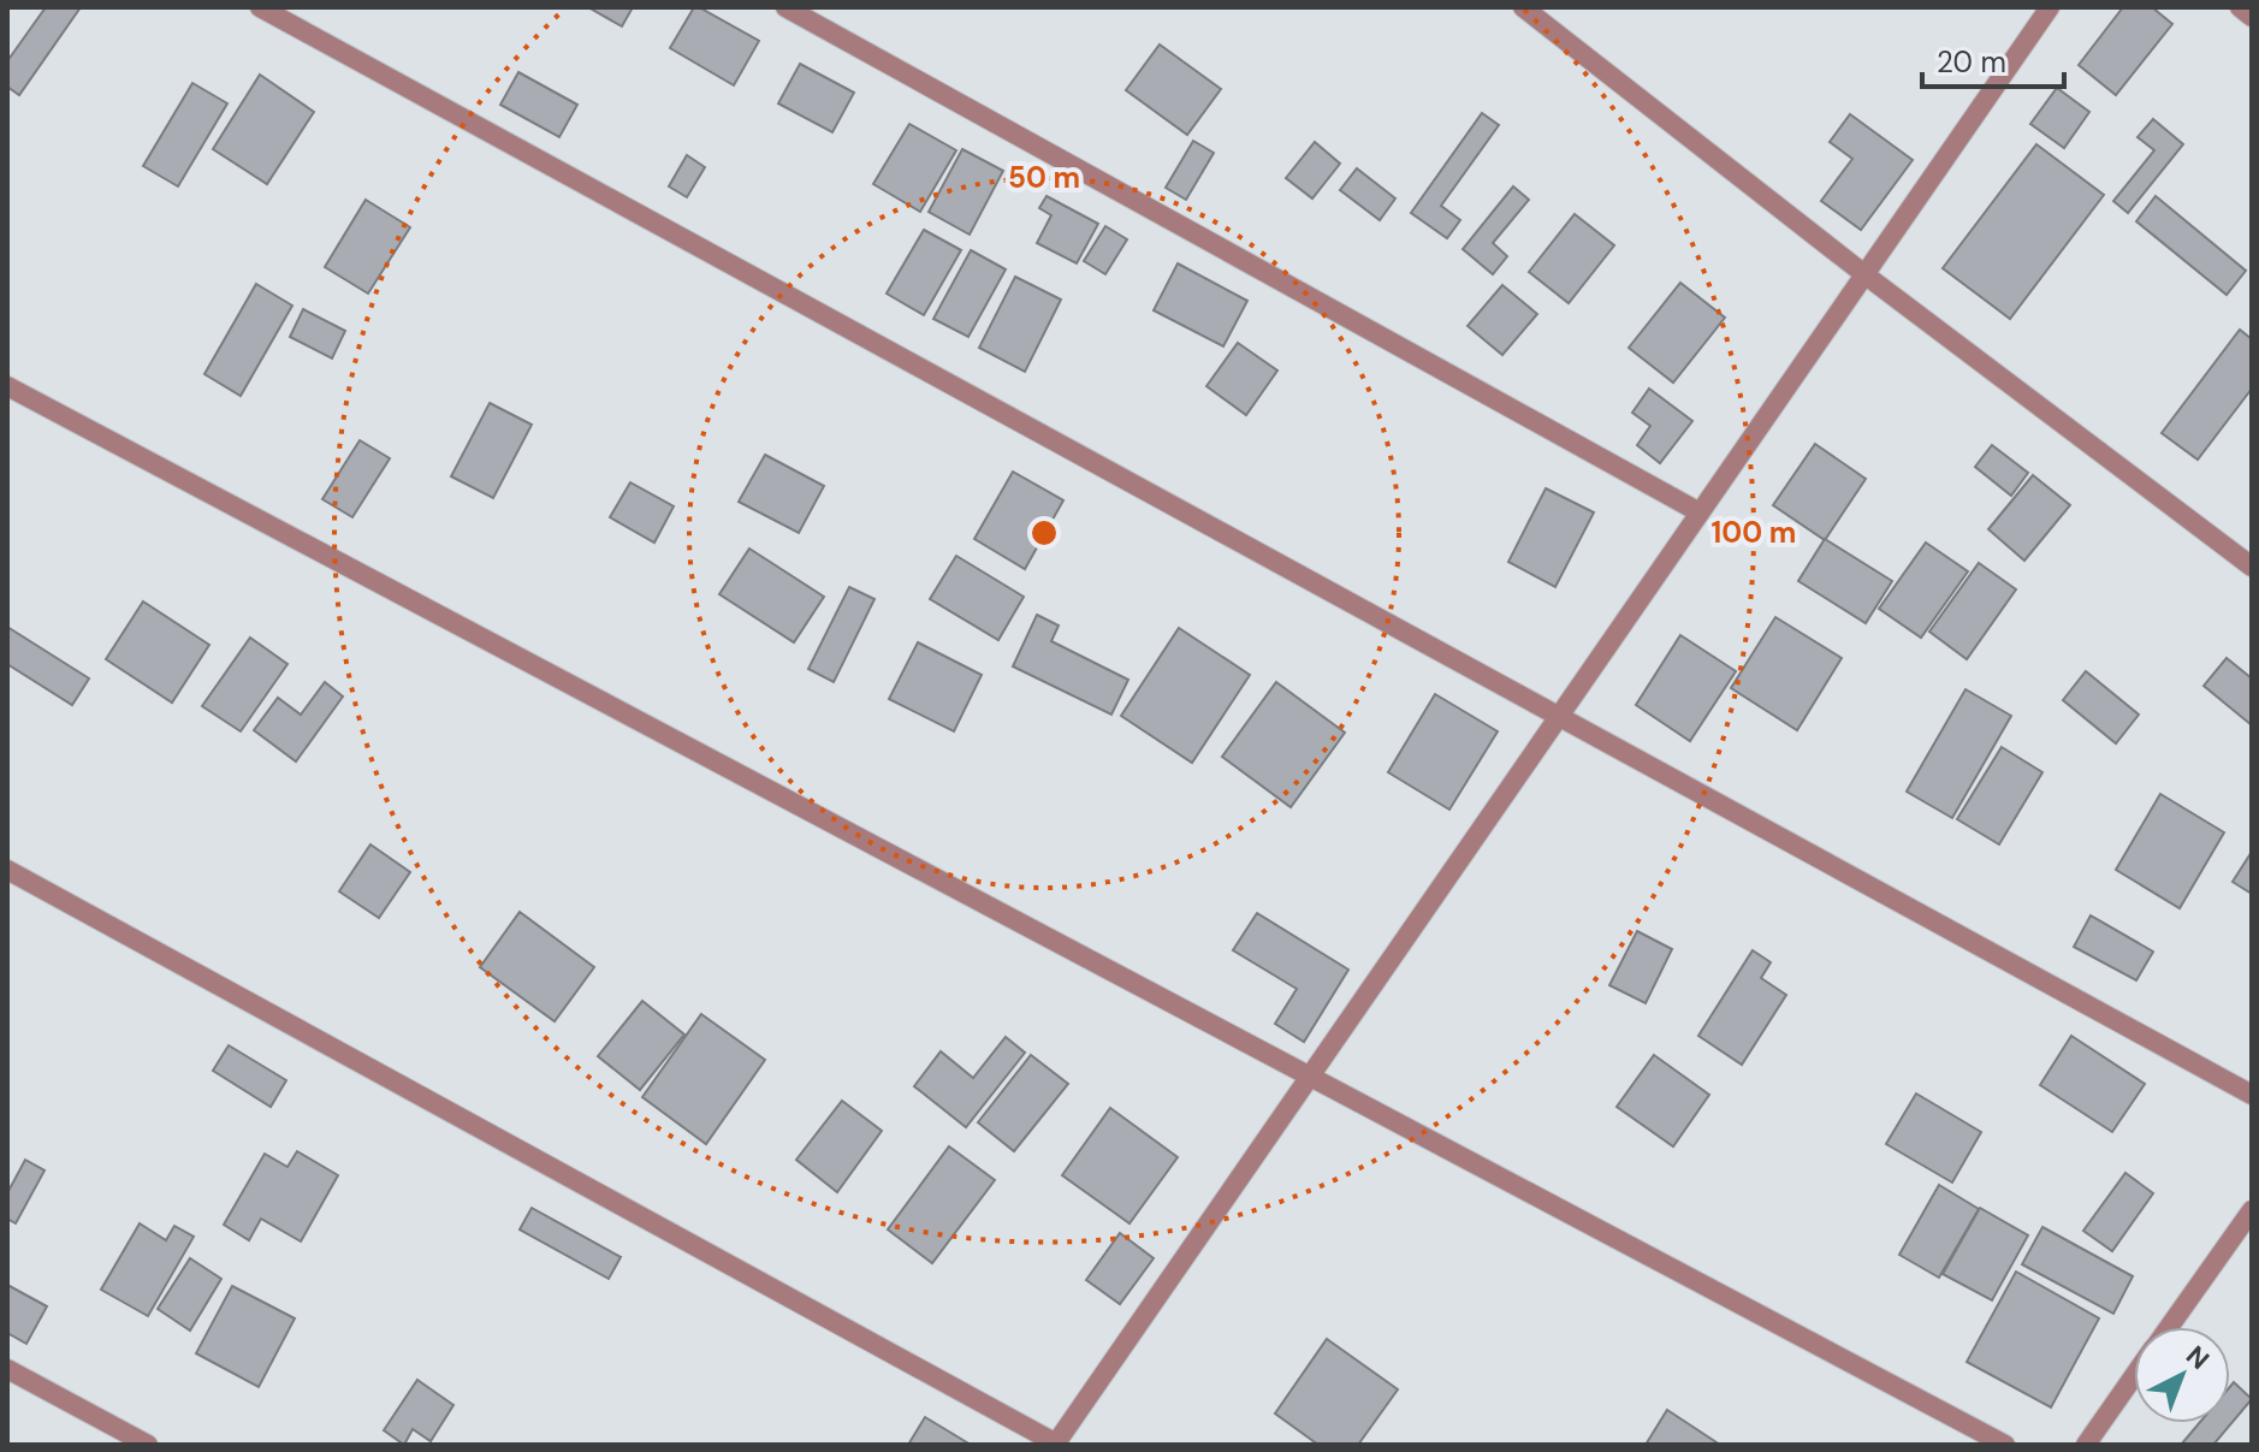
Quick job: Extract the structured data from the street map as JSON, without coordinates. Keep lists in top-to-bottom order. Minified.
{"scale_bar":"20 m","north":"top right","rings":["50 m","100 m"]}
